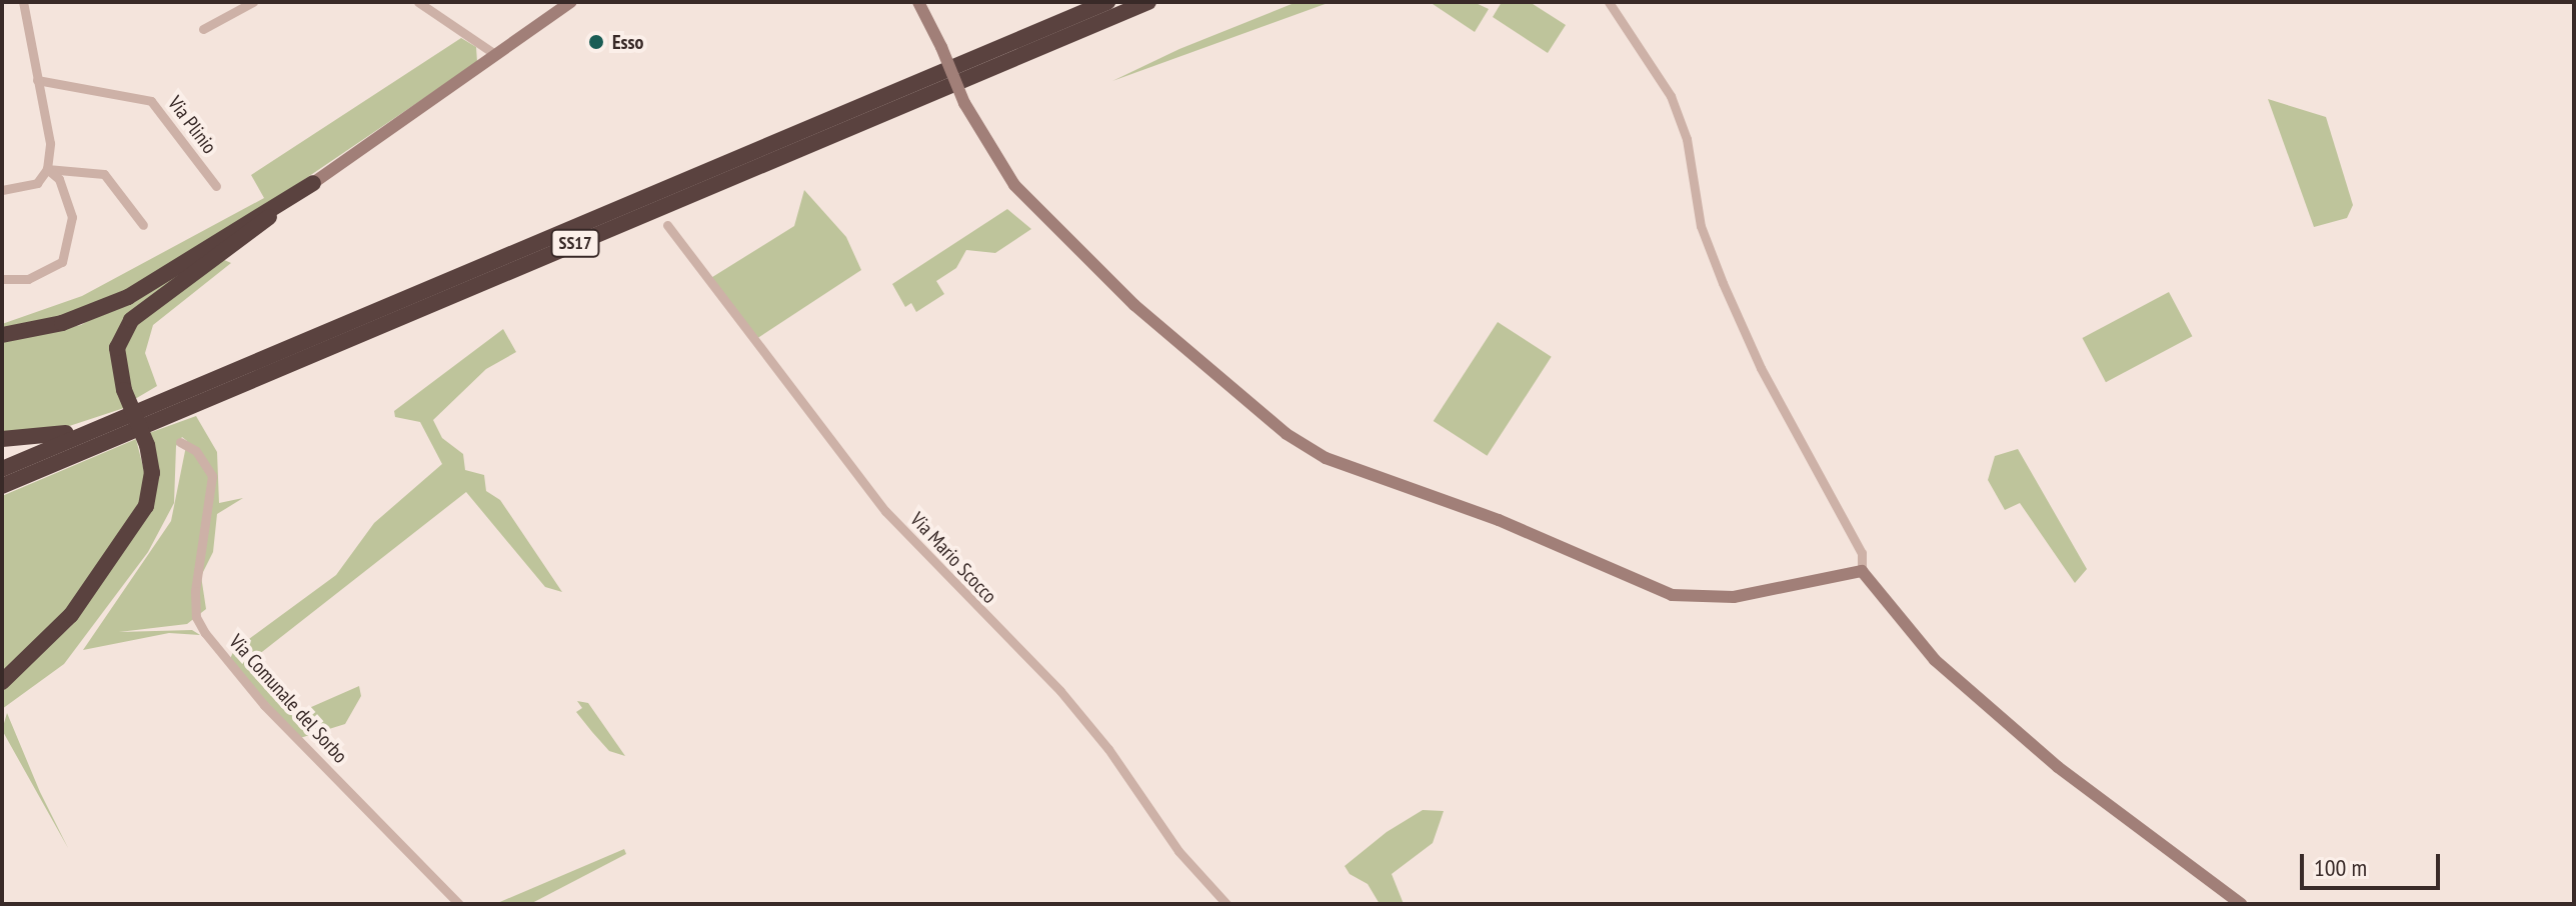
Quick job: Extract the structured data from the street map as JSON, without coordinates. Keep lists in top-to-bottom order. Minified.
{"streets":{"highway":["SS17"],"street":["Via Plinio","Via Mario Scocco","Via Comunale del Sorbo"]},"places":["Esso"],"scale_bar":"100 m"}
